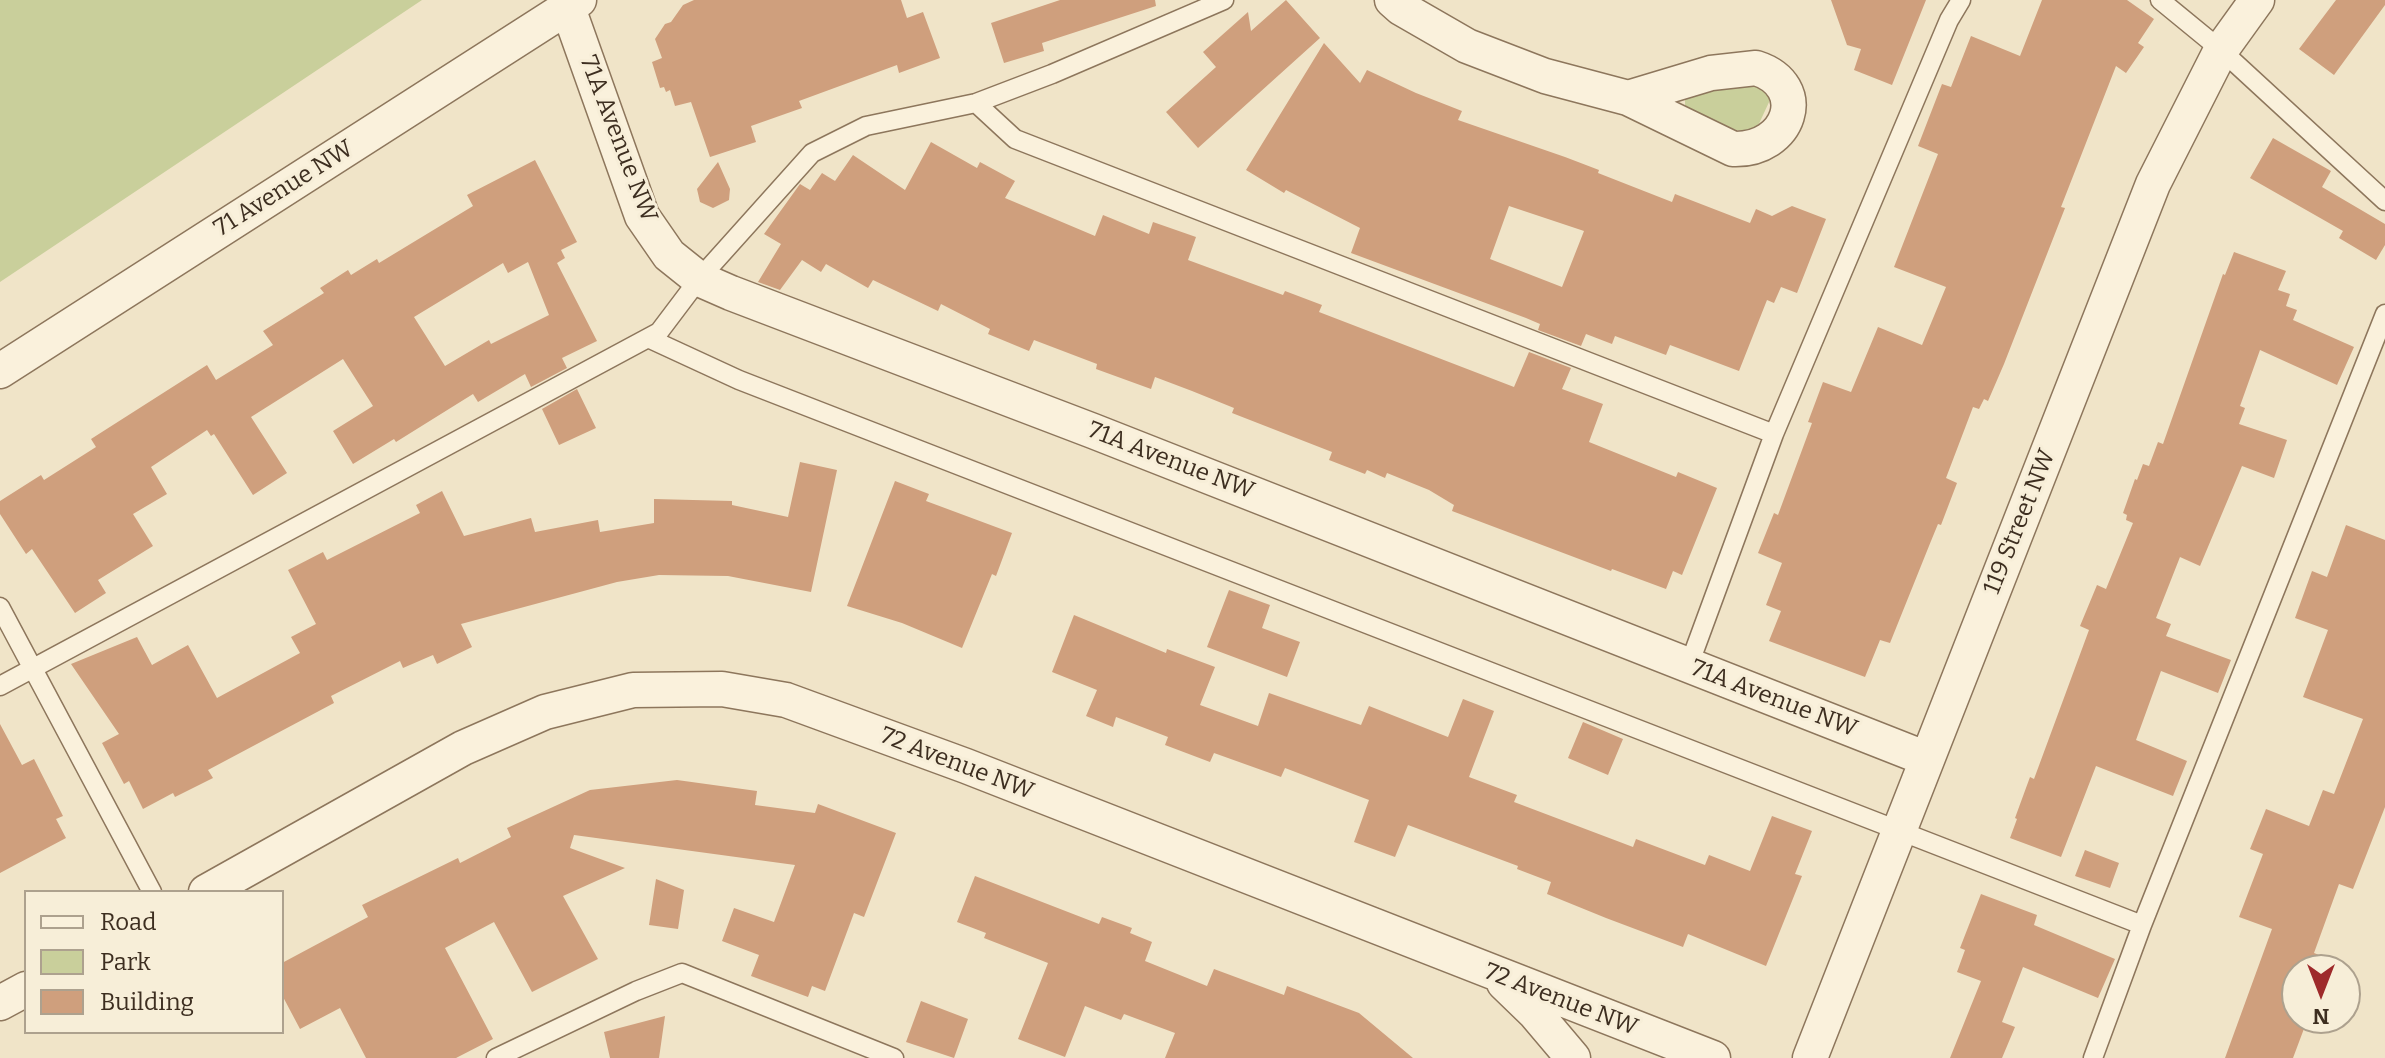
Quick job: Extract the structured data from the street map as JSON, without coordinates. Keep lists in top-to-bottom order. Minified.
{"streets":{"street":["71A Avenue NW","71 Avenue NW","119 Street NW","72 Avenue NW"]},"crossings":[["71A Avenue NW","71 Avenue NW"],["71A Avenue NW","119 Street NW"]],"legend":["Road","Park","Building"],"north":"bottom"}
